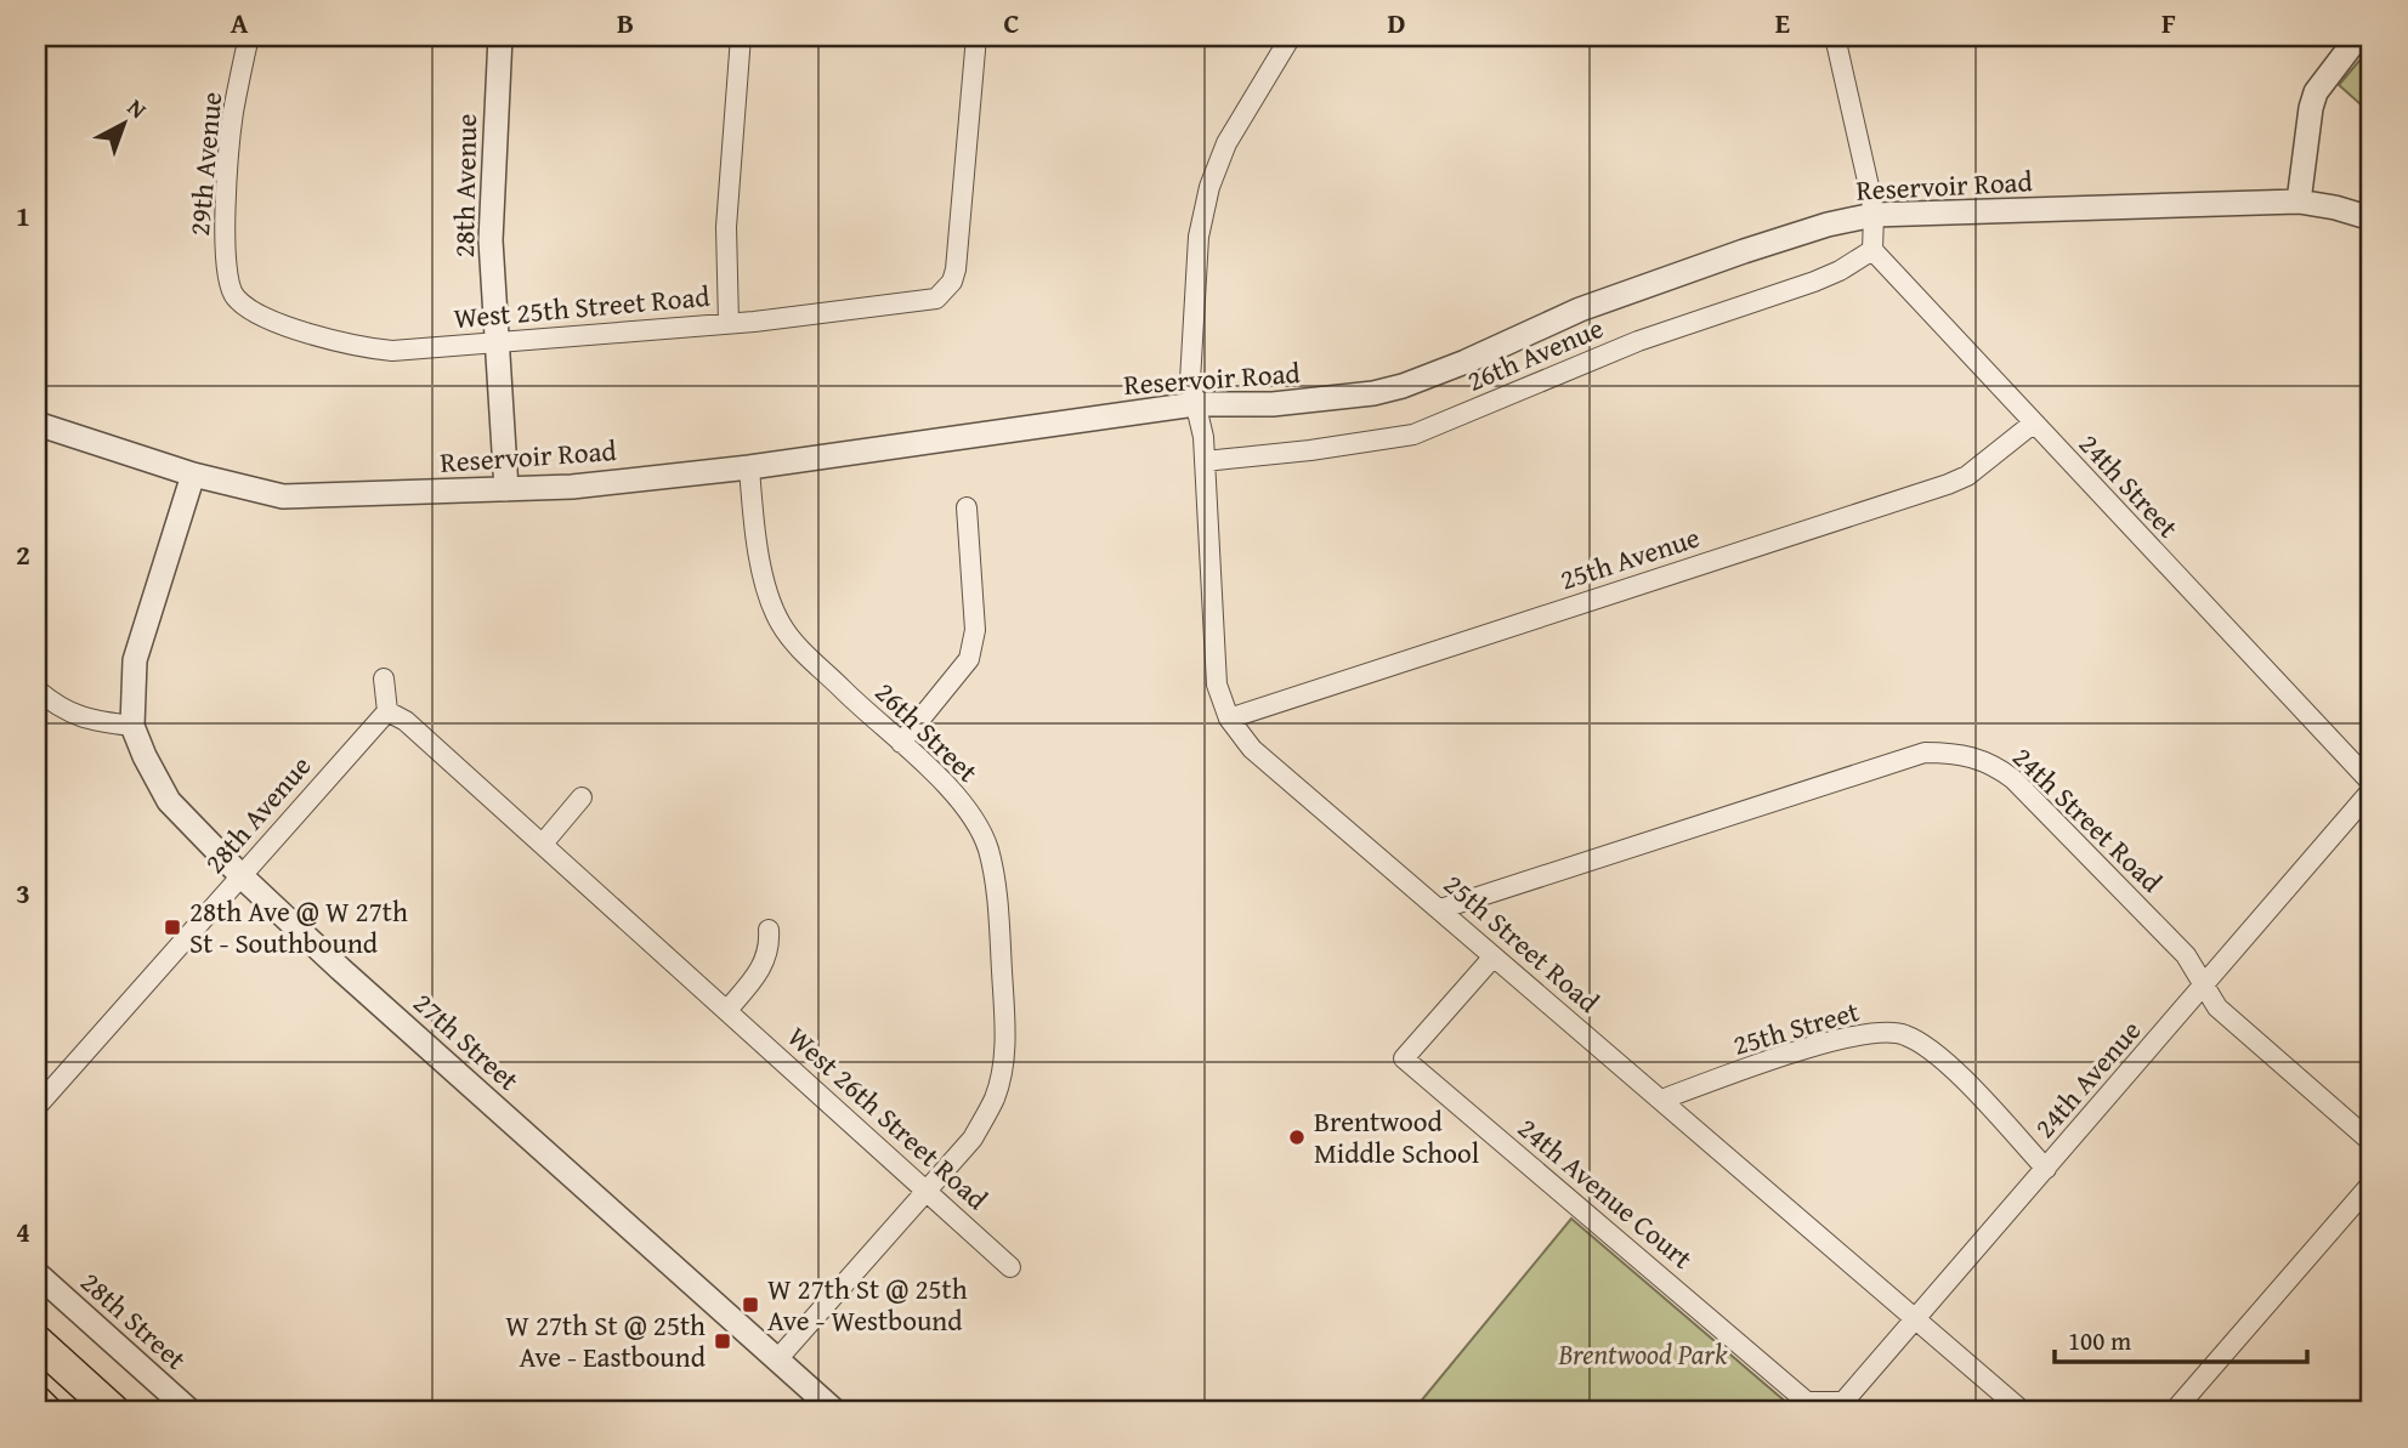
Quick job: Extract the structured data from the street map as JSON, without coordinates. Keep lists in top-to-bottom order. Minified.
{"streets":{"street":["29th Avenue","28th Avenue","Reservoir Road","West 25th Street Road","26th Avenue","24th Street","25th Avenue","26th Street","24th Street Road","25th Street Road","25th Street","27th Street","24th Avenue","West 26th Street Road","24th Avenue Court","28th Street"]},"crossings":[["29th Avenue","West 25th Street Road"],["28th Avenue","Reservoir Road"],["28th Avenue","West 25th Street Road"],["28th Avenue","27th Street"],["28th Avenue","West 26th Street Road"],["Reservoir Road","26th Street"],["Reservoir Road","25th Street Road"],["Reservoir Road","27th Street"],["26th Avenue","24th Street"],["26th Avenue","25th Street Road"],["24th Street","25th Avenue"],["25th Avenue","25th Street Road"],["26th Street","West 26th Street Road"],["24th Street Road","25th Street Road"],["24th Street Road","24th Avenue"],["25th Street Road","25th Street"],["25th Street Road","24th Avenue"],["25th Street Road","24th Avenue Court"],["25th Street","24th Avenue"],["24th Avenue","24th Avenue Court"]],"parks":["Brentwood Park"],"places":{"transit":["28th Ave @ W 27th St - Southbound","W 27th St @ 25th Ave - Westbound","W 27th St @ 25th Ave - Eastbound"],"other":["Brentwood Middle School"]},"scale_bar":"100 m","north":"top right","grid":{"columns":["A","B","C","D","E","F"],"rows":["1","2","3","4"]}}
